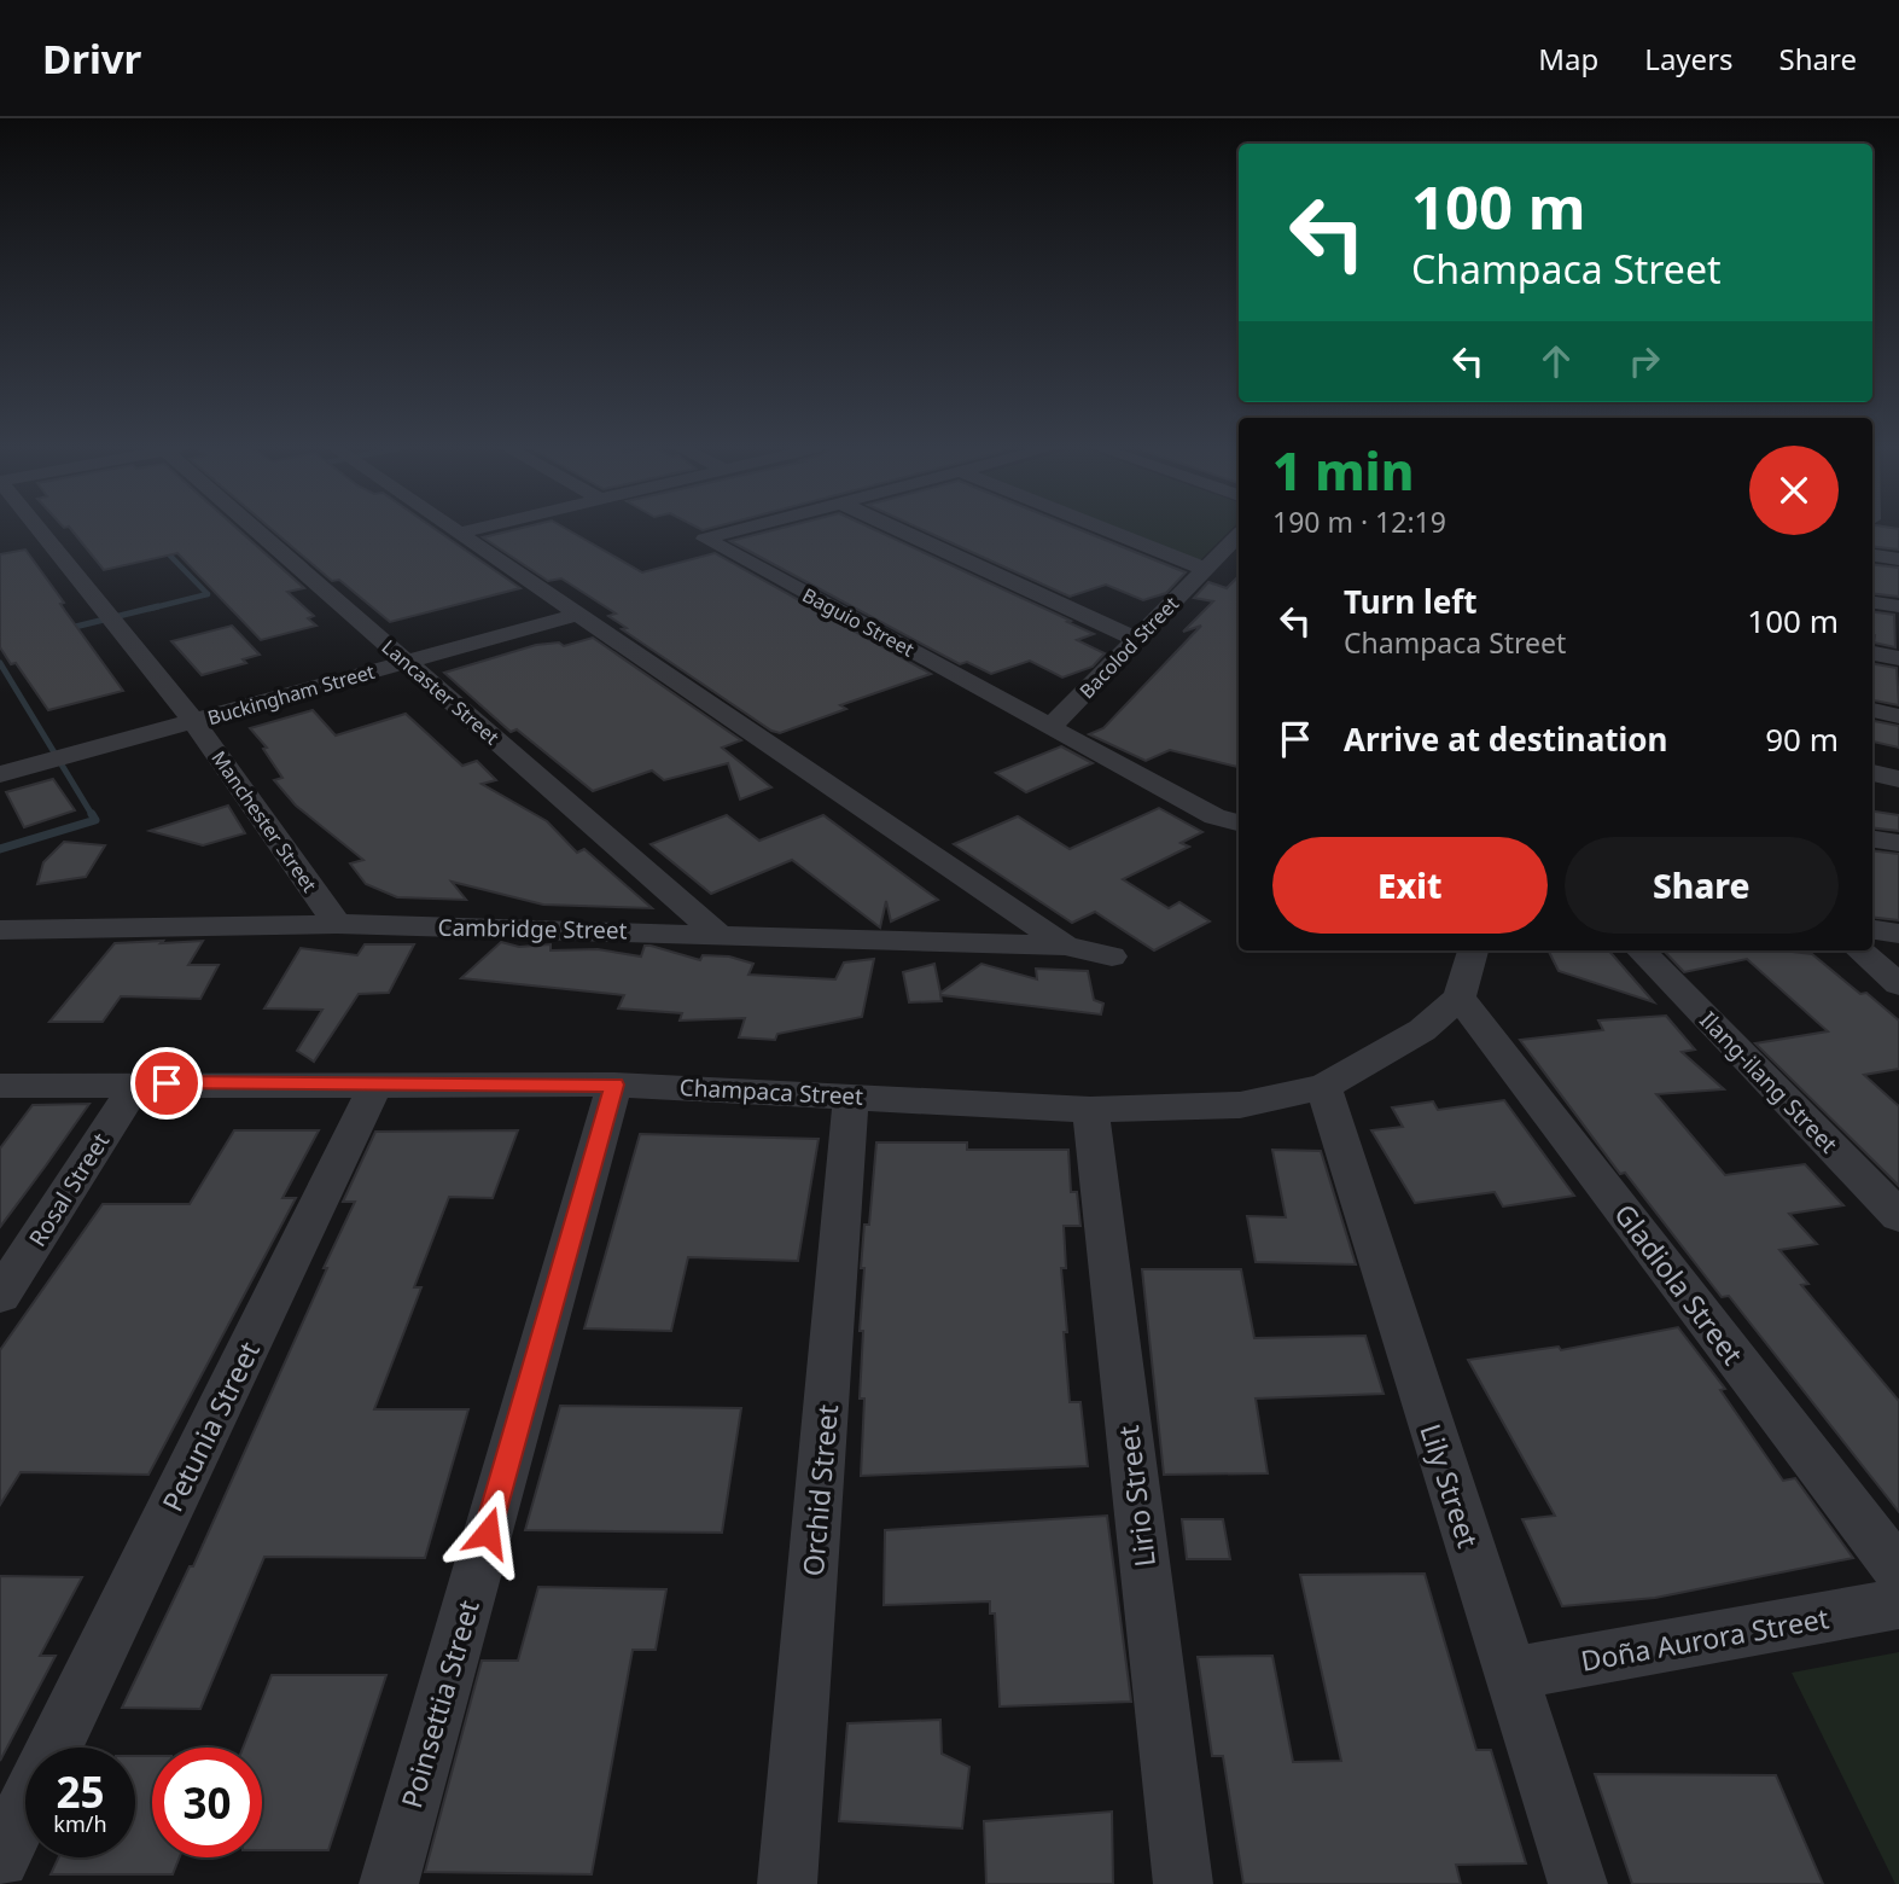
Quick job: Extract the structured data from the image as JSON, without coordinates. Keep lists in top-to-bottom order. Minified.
{"streets":{"street":["Baguio Street","Bacolod Street","Lancaster Street","Buckingham Street","Manchester Street","Cambridge Street","Ilang-ilang Street","Champaca Street","Rosal Street","Gladiola Street","Petunia Street","Lily Street","Orchid Street","Lirio Street","Doña Aurora Street","Poinsettia Street"]},"crossings":[["Baguio Street","Bacolod Street"],["Lancaster Street","Buckingham Street"],["Lancaster Street","Cambridge Street"],["Buckingham Street","Manchester Street"],["Buckingham Street","Cambridge Street"],["Manchester Street","Cambridge Street"],["Champaca Street","Rosal Street"],["Champaca Street","Gladiola Street"],["Champaca Street","Petunia Street"],["Champaca Street","Lily Street"],["Champaca Street","Orchid Street"],["Champaca Street","Lirio Street"],["Champaca Street","Poinsettia Street"],["Lily Street","Doña Aurora Street"]],"page":{"header":"Drivr","nav":["Map","Layers","Share"],"turn":["100 m","Champaca Street"],"heading":["1 min","190 m · 12:19"],"list":[{"name":"Turn left","note":"Champaca Street","value":"100 m"},{"name":"Arrive at destination","value":"90 m"}],"buttons":["Exit","Share"],"speed":"25 km/h","limit":"30"}}
